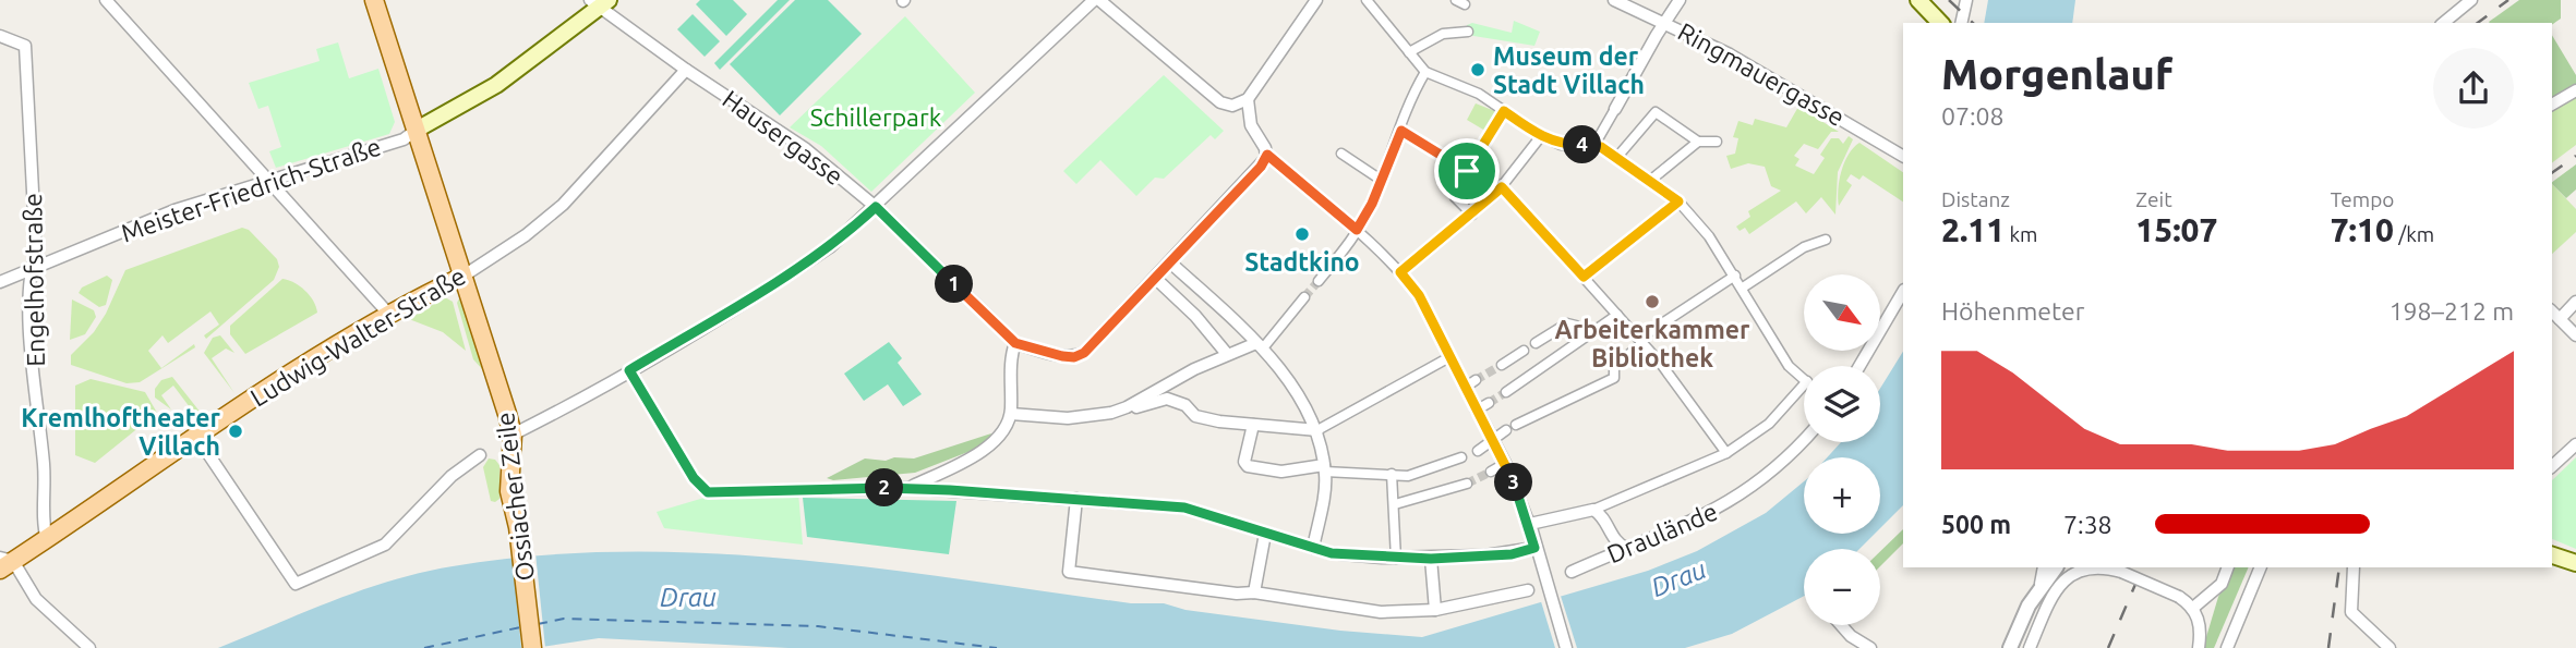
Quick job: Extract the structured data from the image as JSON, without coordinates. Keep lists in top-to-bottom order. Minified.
{"streets":{"main road":["Ludwig-Walter-Straße","Ossiacher Zeile"],"street":["Ringmauergasse","Hausergasse","Meister-Friedrich-Straße","Engelhofstraße","Draulände"]},"crossings":[["Hausergasse","Ludwig-Walter-Straße"],["Meister-Friedrich-Straße","Engelhofstraße"],["Meister-Friedrich-Straße","Ossiacher Zeile"],["Engelhofstraße","Ludwig-Walter-Straße"],["Ludwig-Walter-Straße","Ossiacher Zeile"]],"water":["Drau"],"parks":["Schillerpark"],"places":["Museum der Stadt Villach","Stadtkino","Arbeiterkammer Bibliothek","Kremlhoftheater Villach"],"north":"bottom right","page":{"heading":["Morgenlauf","07:08"],"pins":["4","1","3","2"],"stats":[["Distanz","2.11 km"],["Zeit","15:07"],["Tempo","7:10 /km"]],"map_buttons":["+","−"],"chart":["Höhenmeter","198–212 m"],"list":[{"name":"500 m","note":"7:38"}]}}
